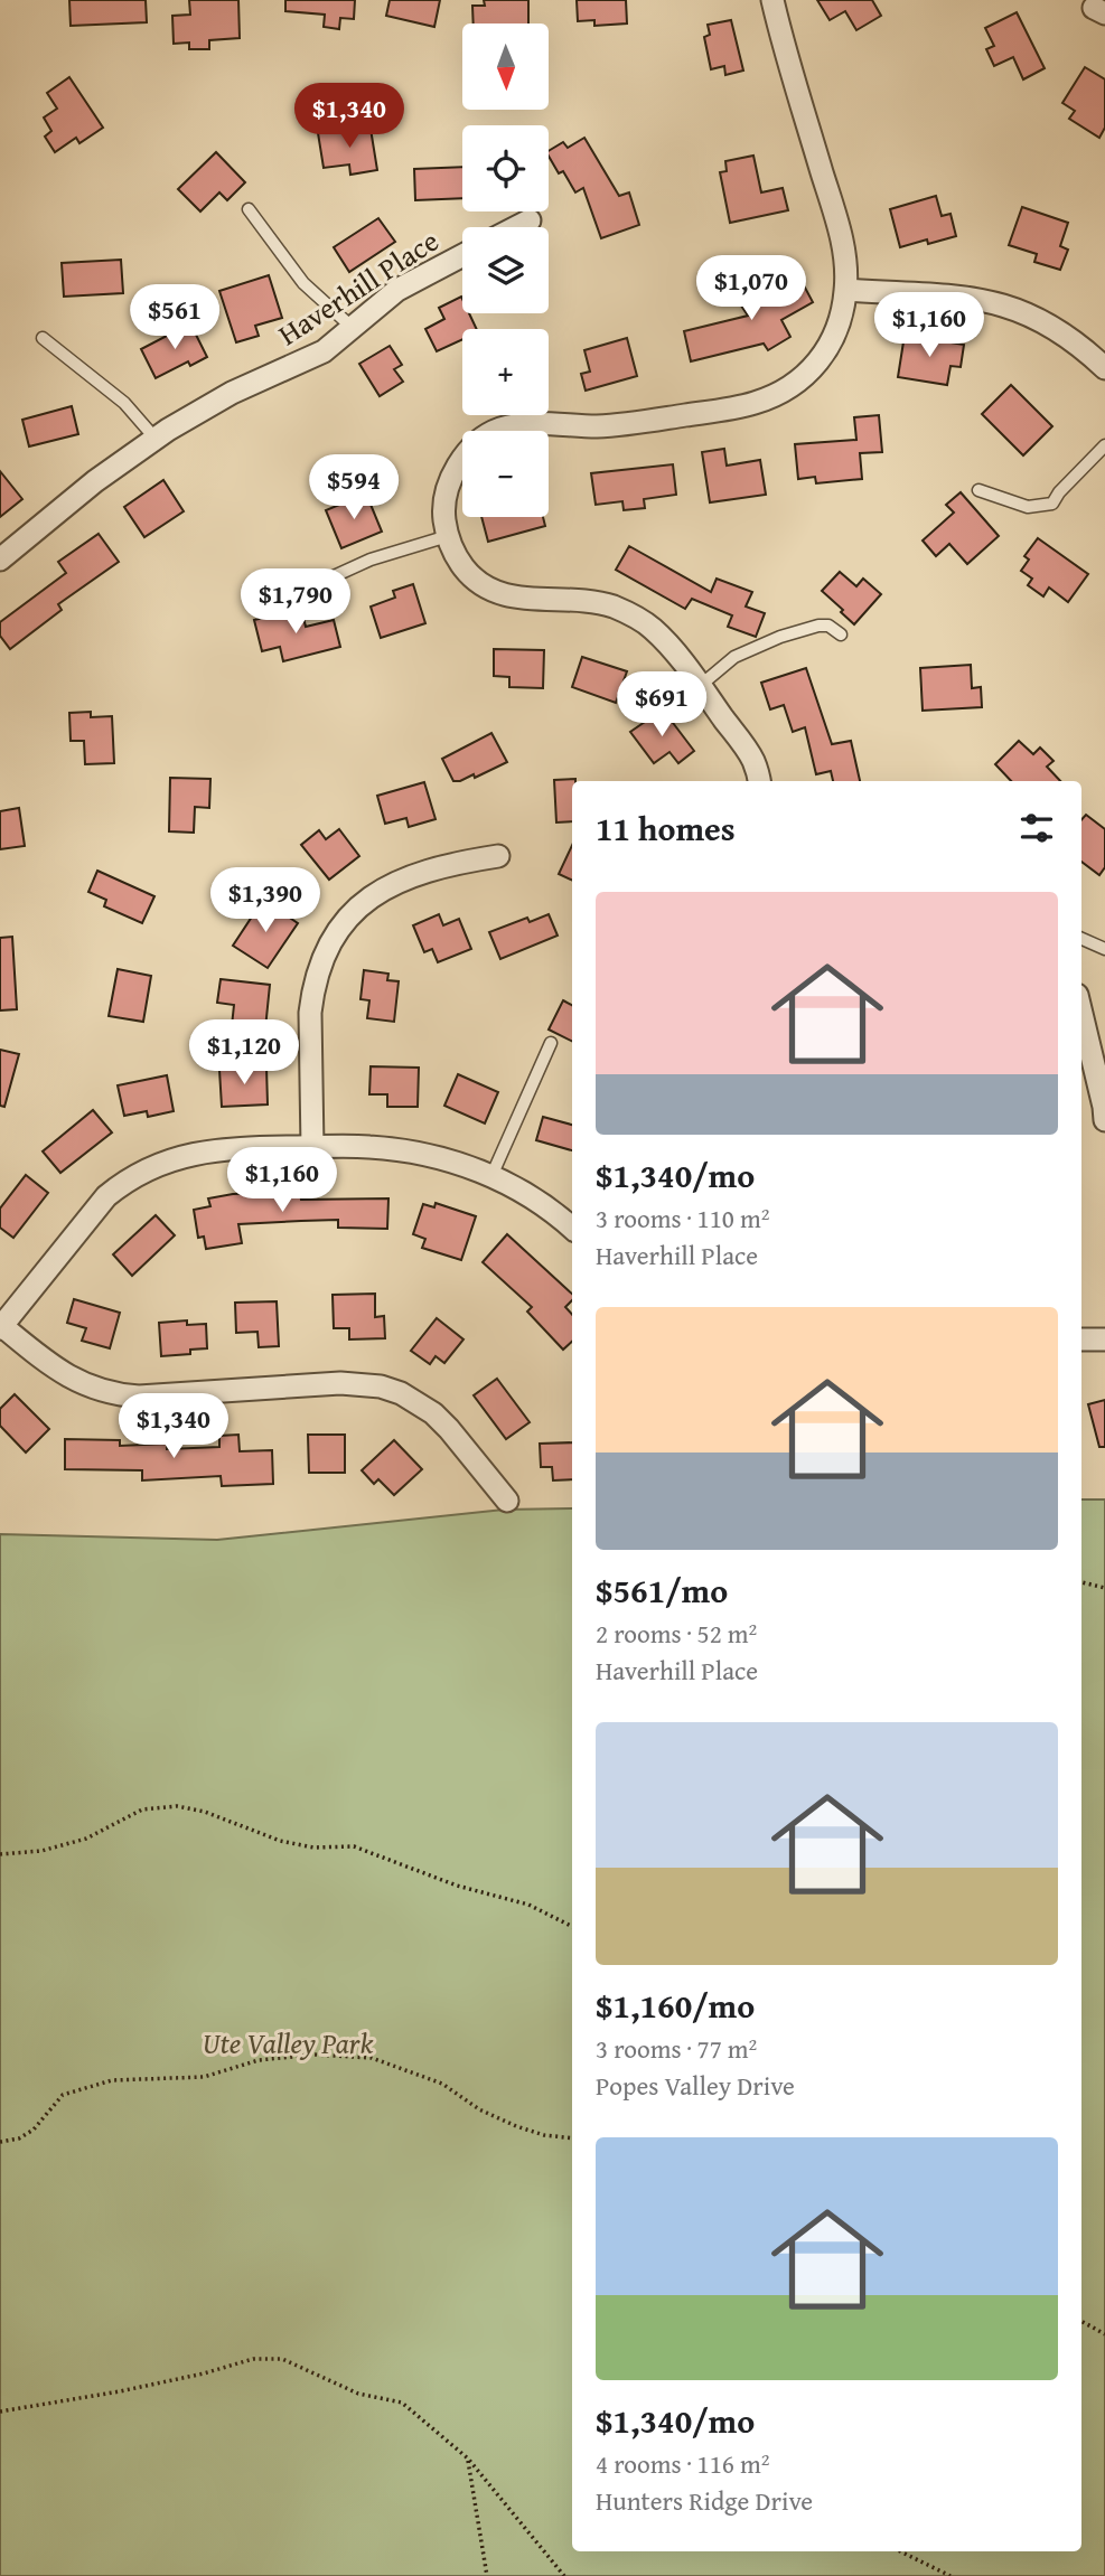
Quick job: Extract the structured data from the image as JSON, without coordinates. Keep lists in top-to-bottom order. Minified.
{"streets":{"street":["Haverhill Place"]},"parks":["Ute Valley Park"],"north":"bottom","page":{"map_buttons":["+","−"],"price":["$1,340","$1,070","$561","$1,160","$594","$1,790","$691","$1,390","$1,120","$1,160","$1,340"],"heading":"11 homes","list":[{"name":"$1,340/mo","note":"3 rooms · 110 m² · Haverhill Place"},{"name":"$561/mo","note":"2 rooms · 52 m² · Haverhill Place"},{"name":"$1,160/mo","note":"3 rooms · 77 m² · Popes Valley Drive"},{"name":"$1,340/mo","note":"4 rooms · 116 m² · Hunters Ridge Drive"}]}}
